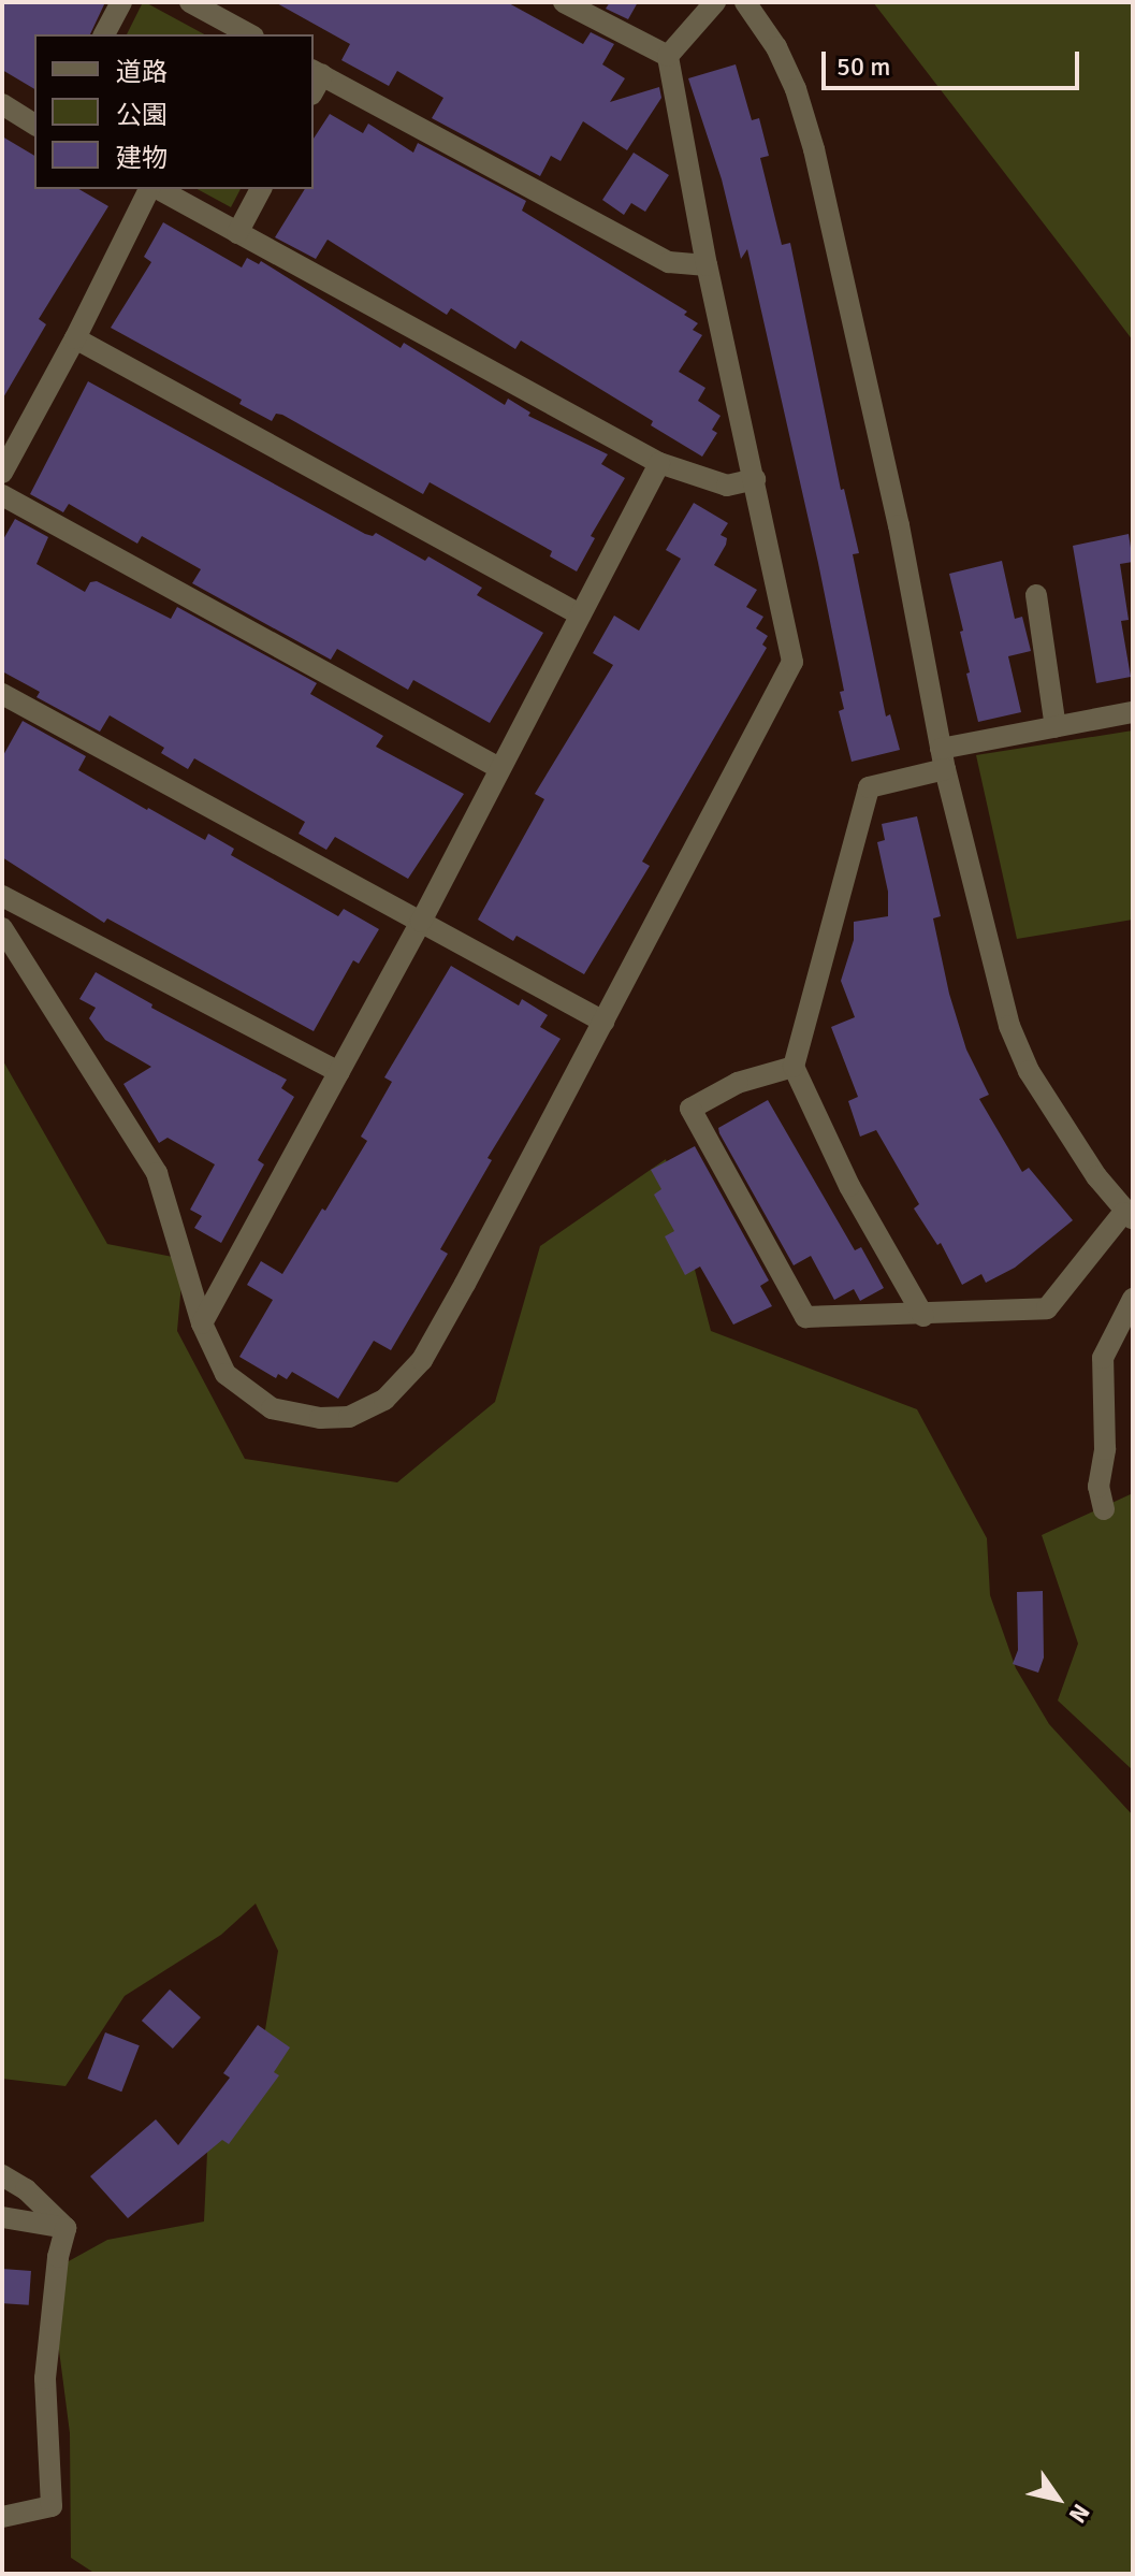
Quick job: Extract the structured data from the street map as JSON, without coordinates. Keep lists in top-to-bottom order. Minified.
{"legend":["道路","公園","建物"],"scale_bar":"50 m","north":"bottom right"}
